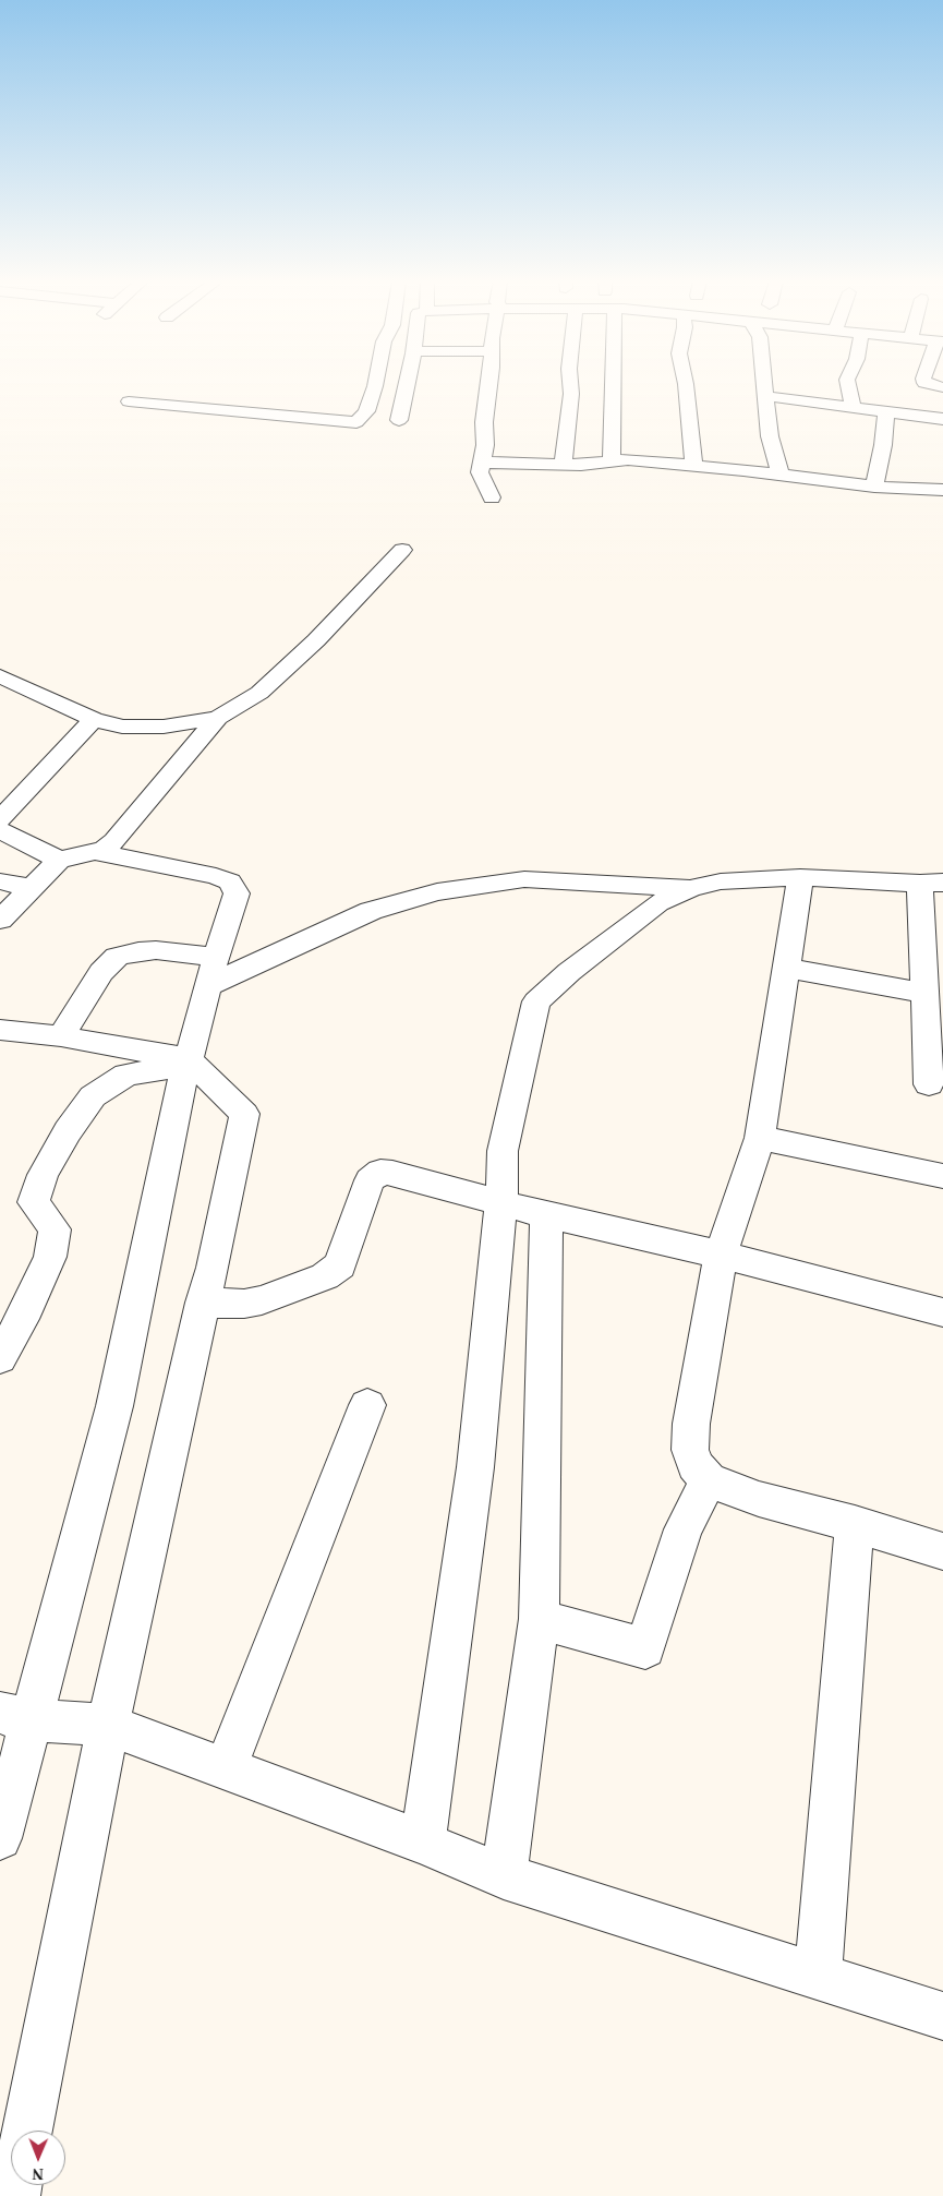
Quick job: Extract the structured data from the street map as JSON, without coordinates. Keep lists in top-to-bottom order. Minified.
{"north":"bottom"}
